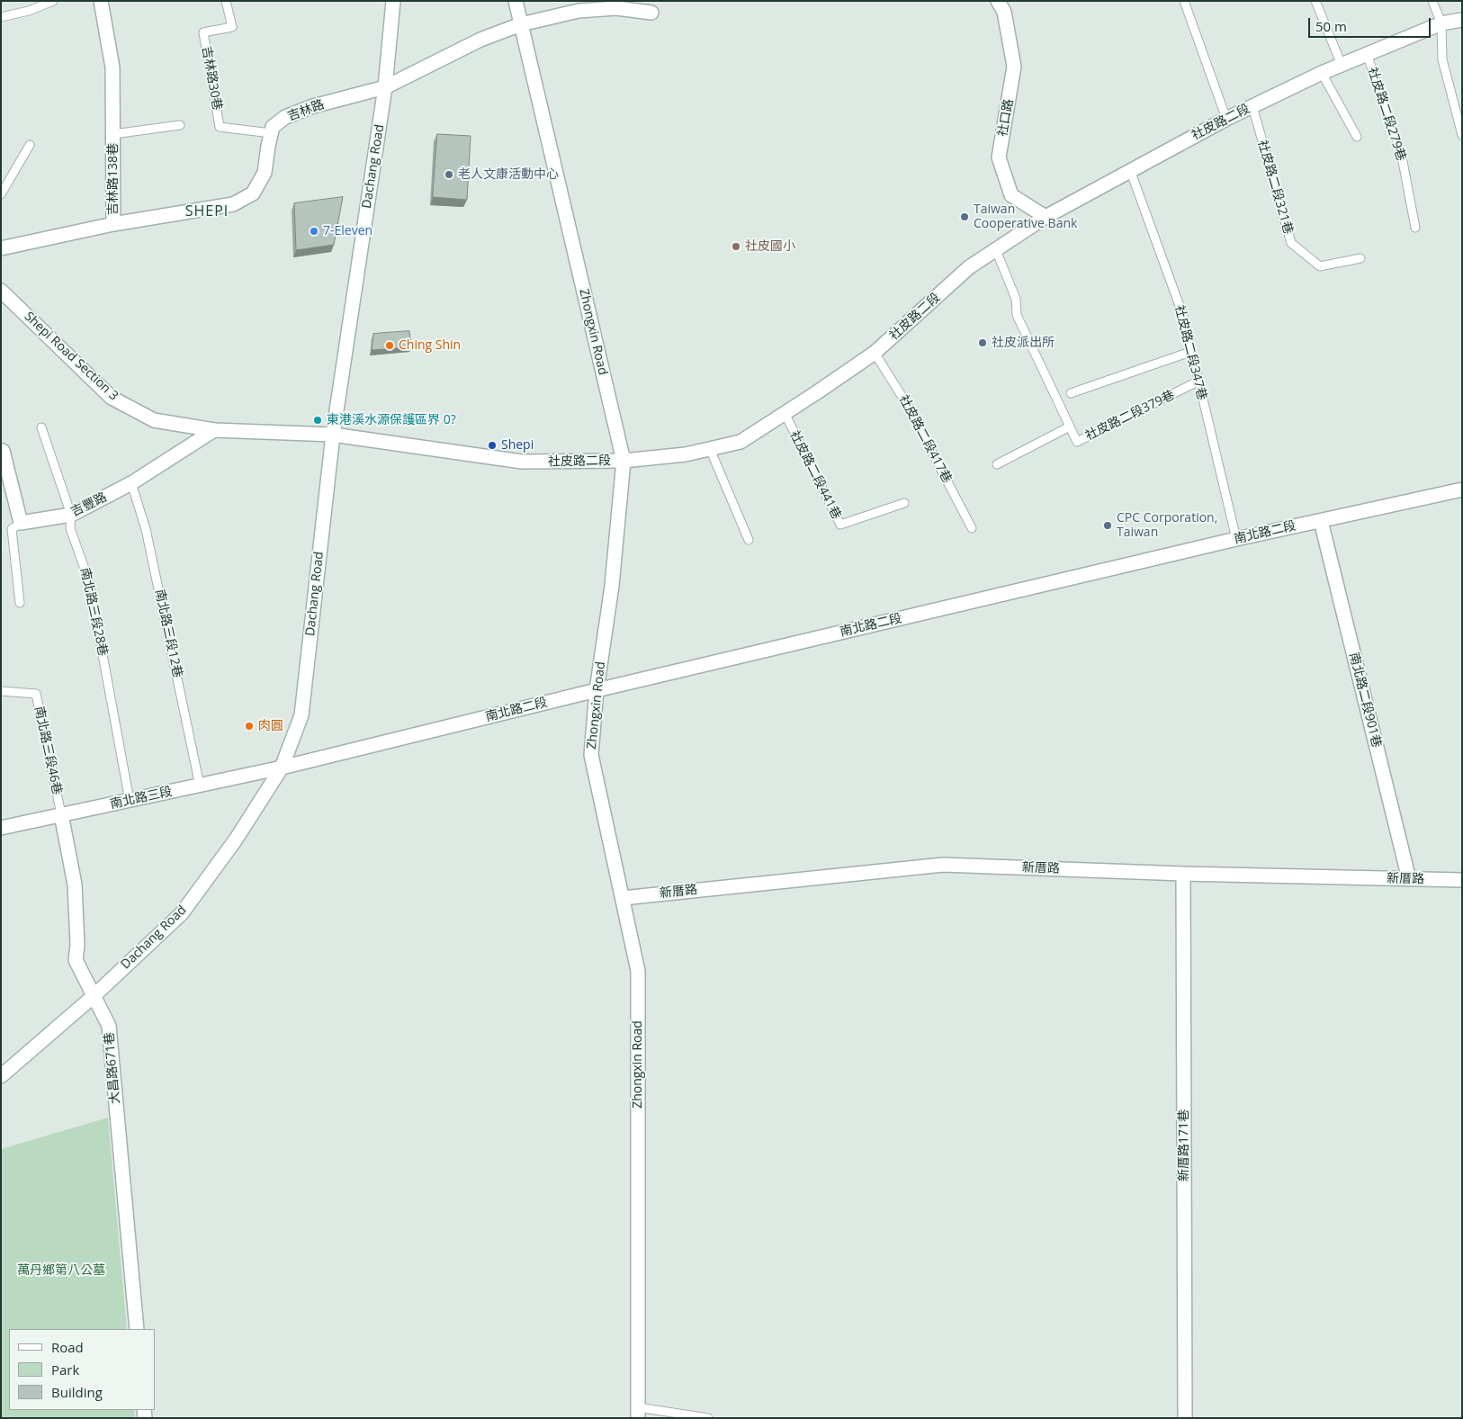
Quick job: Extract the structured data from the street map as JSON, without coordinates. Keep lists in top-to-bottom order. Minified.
{"streets":{"street":["吉林路","社口路","社皮路二段","Dachang Road","吉林路138巷","Zhongxin Road","Shepi Road Section 3","吉豐路","南北路二段","南北路二段901巷","南北路三段","新厝路","大昌路671巷","新厝路171巷"],"lane":["吉林路30巷","社皮路二段279巷","社皮路二段321巷","社皮路二段347巷","社皮路二段379巷","社皮路二段417巷","社皮路二段441巷","南北路三段28巷","南北路三段12巷","南北路三段46巷"]},"crossings":[["吉林路30巷","吉林路"],["吉林路","Dachang Road"],["吉林路","Zhongxin Road"],["社皮路二段279巷","社皮路二段"],["社口路","社皮路二段"],["社皮路二段","Dachang Road"],["社皮路二段","社皮路二段321巷"],["社皮路二段","Zhongxin Road"],["社皮路二段","社皮路二段347巷"],["社皮路二段","Shepi Road Section 3"],["社皮路二段","社皮路二段379巷"],["社皮路二段","社皮路二段417巷"],["社皮路二段","社皮路二段441巷"],["Dachang Road","Shepi Road Section 3"],["Dachang Road","南北路二段"],["Dachang Road","南北路三段"],["Dachang Road","大昌路671巷"],["Zhongxin Road","南北路二段"],["Zhongxin Road","新厝路"],["社皮路二段347巷","社皮路二段379巷"],["社皮路二段347巷","南北路二段"],["Shepi Road Section 3","吉豐路"],["吉豐路","南北路三段28巷"],["吉豐路","南北路三段12巷"],["南北路二段","南北路二段901巷"],["南北路二段","南北路三段"],["南北路三段28巷","南北路三段"],["南北路三段12巷","南北路三段"],["南北路二段901巷","新厝路"],["南北路三段46巷","南北路三段"],["南北路三段46巷","大昌路671巷"],["南北路三段","大昌路671巷"],["新厝路","新厝路171巷"]],"districts":["SHEPI"],"parks":["萬丹鄉第八公墓"],"places":["老人文康活動中心","Taiwan Cooperative Bank","7-Eleven","社皮國小","社皮派出所","Ching Shin","東港溪水源保護區界 0?","Shepi","CPC Corporation, Taiwan","肉圓"],"legend":["Road","Park","Building"],"scale_bar":"50 m"}
